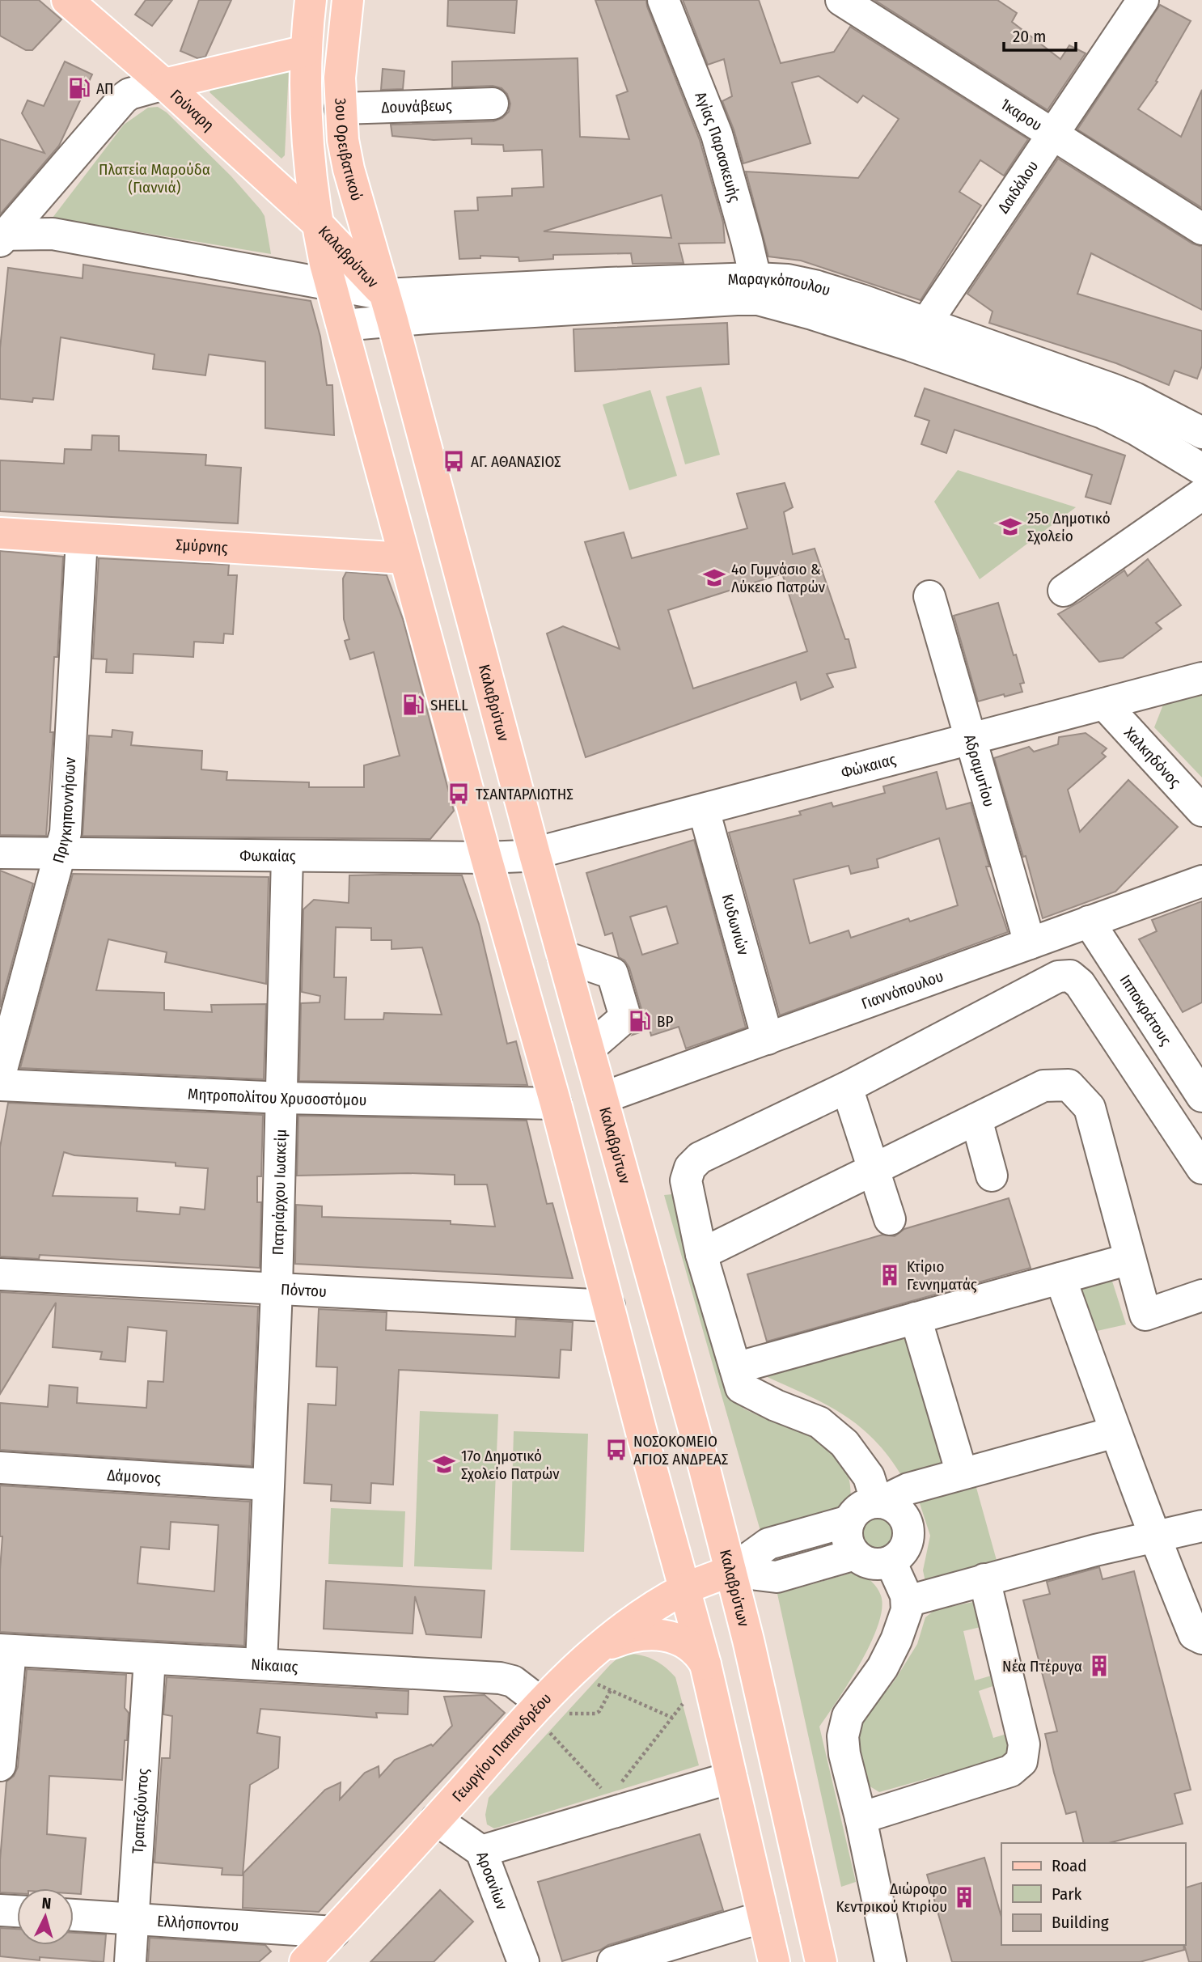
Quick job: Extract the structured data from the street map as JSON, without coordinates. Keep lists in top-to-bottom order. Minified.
{"streets":{"main road":["Γούναρη","3ου Ορειβατικού","Καλαβρύτων","Σμύρνης","Γεωργίου Παπανδρέου"],"street":["Δουνάβεως","Ίκαρου","Αγίας Παρασκευής","Δαιδάλου","Μαραγκόπουλου","Χαλκηδόνος","Φώκαιας","Αδραμυτίου","Πριγκηποννήσων","Φωκαίας","Κυδωνιών","Γιαννόπουλου","Ιπποκράτους","Μητροπολίτου Χρυσοστόμου","Πατριάρχου Ιωακείμ","Πόντου","Δάμονος","Νίκαιας","Τραπεζούντος","Αροανίων","Ελλήσποντου"]},"crossings":[["Δουνάβεως","3ου Ορειβατικού"],["Γούναρη","Καλαβρύτων"],["Ίκαρου","Δαιδάλου"],["Αγίας Παρασκευής","Μαραγκόπουλου"],["3ου Ορειβατικού","Καλαβρύτων"],["3ου Ορειβατικού","Μαραγκόπουλου"],["Δαιδάλου","Μαραγκόπουλου"],["Καλαβρύτων","Μαραγκόπουλου"],["Καλαβρύτων","Σμύρνης"],["Καλαβρύτων","Φώκαιας"],["Καλαβρύτων","Φωκαίας"],["Καλαβρύτων","Γιαννόπουλου"],["Καλαβρύτων","Μητροπολίτου Χρυσοστόμου"],["Καλαβρύτων","Πόντου"],["Καλαβρύτων","Γεωργίου Παπανδρέου"],["Σμύρνης","Πριγκηποννήσων"],["Χαλκηδόνος","Φώκαιας"],["Φώκαιας","Αδραμυτίου"],["Φώκαιας","Φωκαίας"],["Φώκαιας","Κυδωνιών"],["Αδραμυτίου","Γιαννόπουλου"],["Πριγκηποννήσων","Φωκαίας"],["Φωκαίας","Πατριάρχου Ιωακείμ"],["Κυδωνιών","Γιαννόπουλου"],["Γιαννόπουλου","Ιπποκράτους"],["Μητροπολίτου Χρυσοστόμου","Πατριάρχου Ιωακείμ"],["Πατριάρχου Ιωακείμ","Πόντου"],["Πατριάρχου Ιωακείμ","Δάμονος"],["Πατριάρχου Ιωακείμ","Νίκαιας"],["Νίκαιας","Γεωργίου Παπανδρέου"],["Νίκαιας","Τραπεζούντος"],["Γεωργίου Παπανδρέου","Αροανίων"],["Γεωργίου Παπανδρέου","Ελλήσποντου"],["Τραπεζούντος","Ελλήσποντου"]],"parks":["Πλατεία Μαρούδα (Γιαννιά)"],"places":{"fuel station":["ΑΠ","SHELL","BP"],"bus stop":["ΑΓ. ΑΘΑΝΑΣΙΟΣ","ΤΣΑΝΤΑΡΛΙΩΤΗΣ","ΝΟΣΟΚΟΜΕΙΟ ΑΓΙΟΣ ΑΝΔΡΕΑΣ"],"school or university":["25ο Δημοτικό Σχολείο","4ο Γυμνάσιο & Λύκειο Πατρών","17ο Δημοτικό Σχολείο Πατρών"],"building":["Κτίριο Γεννηματάς","Νέα Πτέρυγα","Διώροφο Κεντρικού Κτιρίου"]},"legend":["Road","Park","Building"],"scale_bar":"20 m","north":"top"}
